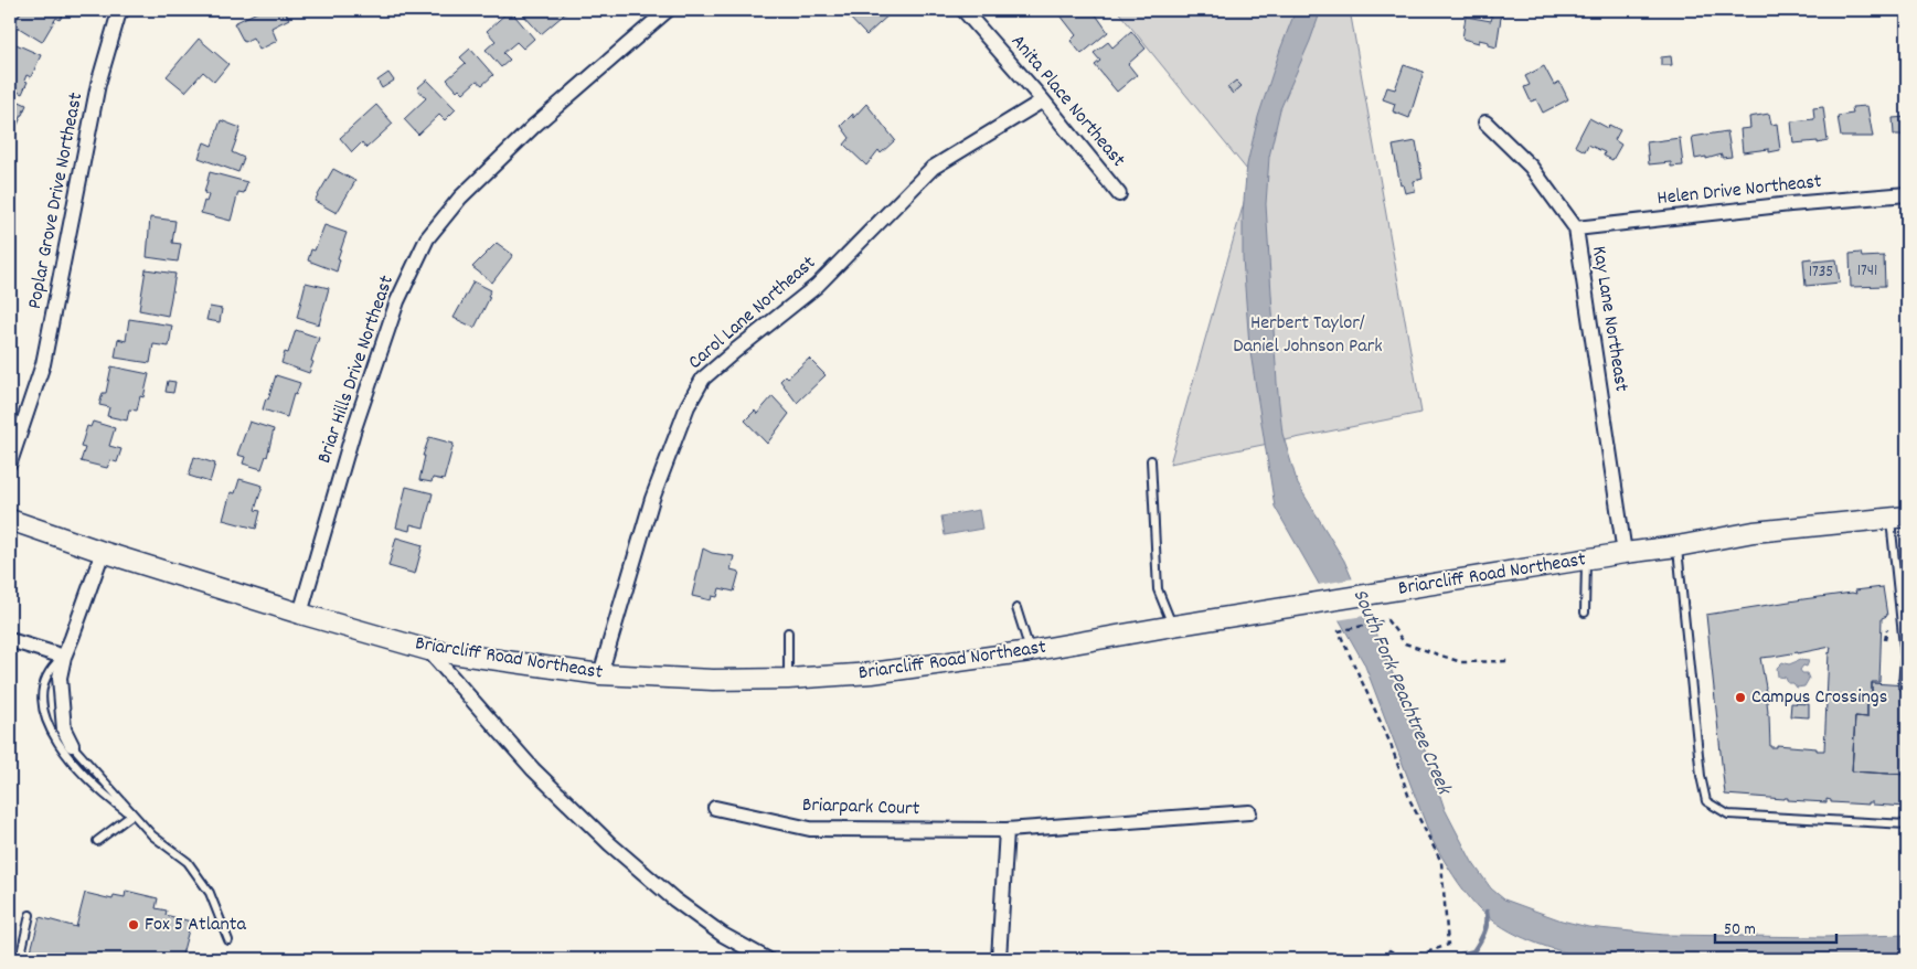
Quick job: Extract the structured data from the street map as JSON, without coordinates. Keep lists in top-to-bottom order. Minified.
{"streets":{"main road":["Briarcliff Road Northeast"],"street":["Anita Place Northeast","Helen Drive Northeast","Poplar Grove Drive Northeast","Carol Lane Northeast","Kay Lane Northeast","Briar Hills Drive Northeast","Briarpark Court"]},"crossings":[["Anita Place Northeast","Carol Lane Northeast"],["Helen Drive Northeast","Kay Lane Northeast"],["Carol Lane Northeast","Briarcliff Road Northeast"],["Kay Lane Northeast","Briarcliff Road Northeast"],["Briar Hills Drive Northeast","Briarcliff Road Northeast"]],"water":["South Fork Peachtree Creek"],"parks":["Herbert Taylor/ Daniel Johnson Park"],"places":["Campus Crossings","Fox 5 Atlanta"],"house_numbers":["1741","1735"],"scale_bar":"50 m"}
